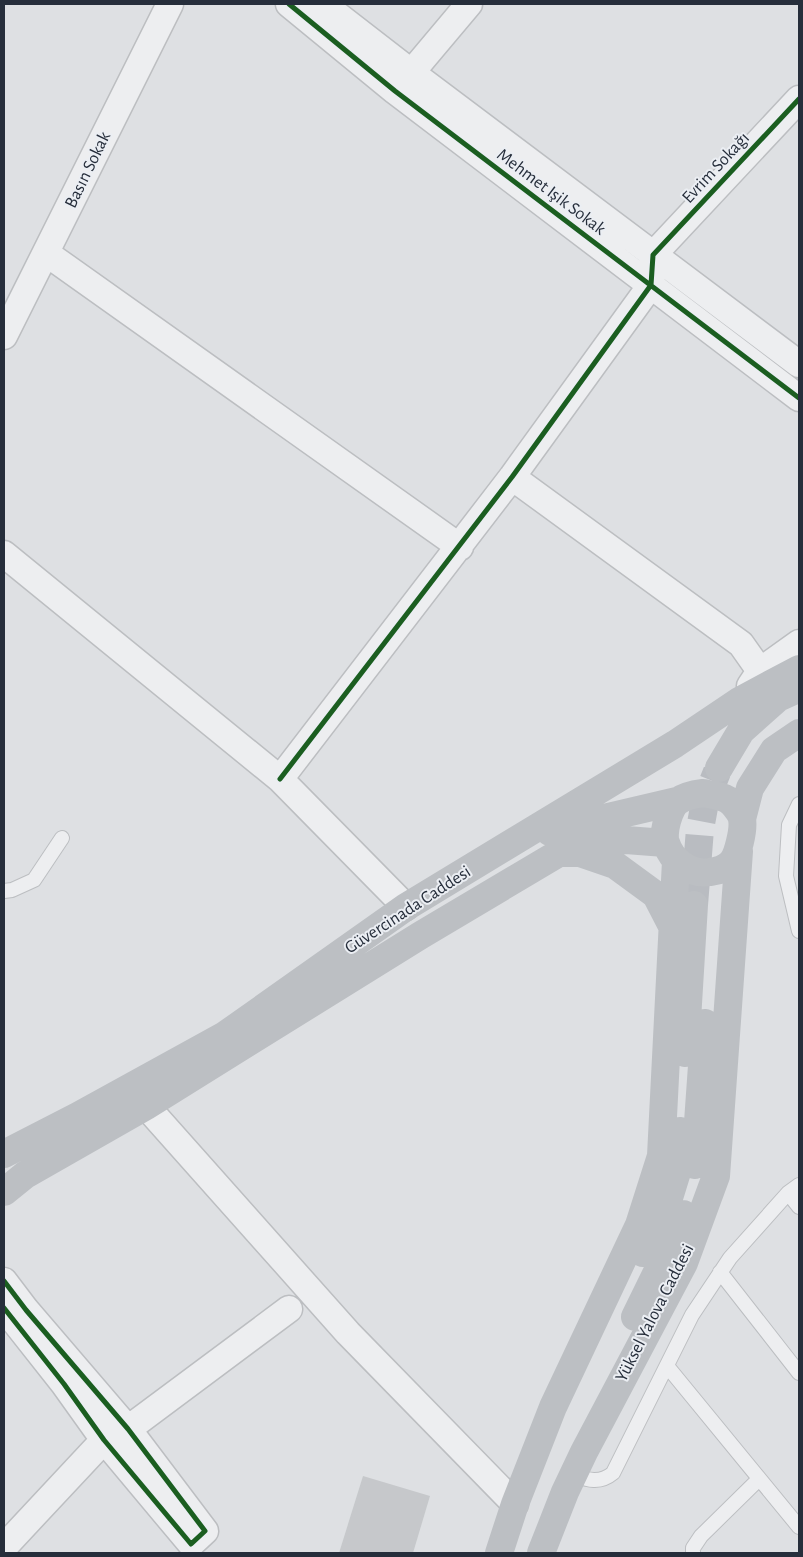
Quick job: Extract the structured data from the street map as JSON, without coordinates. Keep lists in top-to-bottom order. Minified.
{"streets":{"main road":["Güvercinada Caddesi","Yüksel Yalova Caddesi"],"street":["Evrim Sokağı","Basın Sokak","Mehmet Işik Sokak"]},"crossings":[["Evrim Sokağı","Mehmet Işik Sokak"],["Güvercinada Caddesi","Yüksel Yalova Caddesi"]]}
